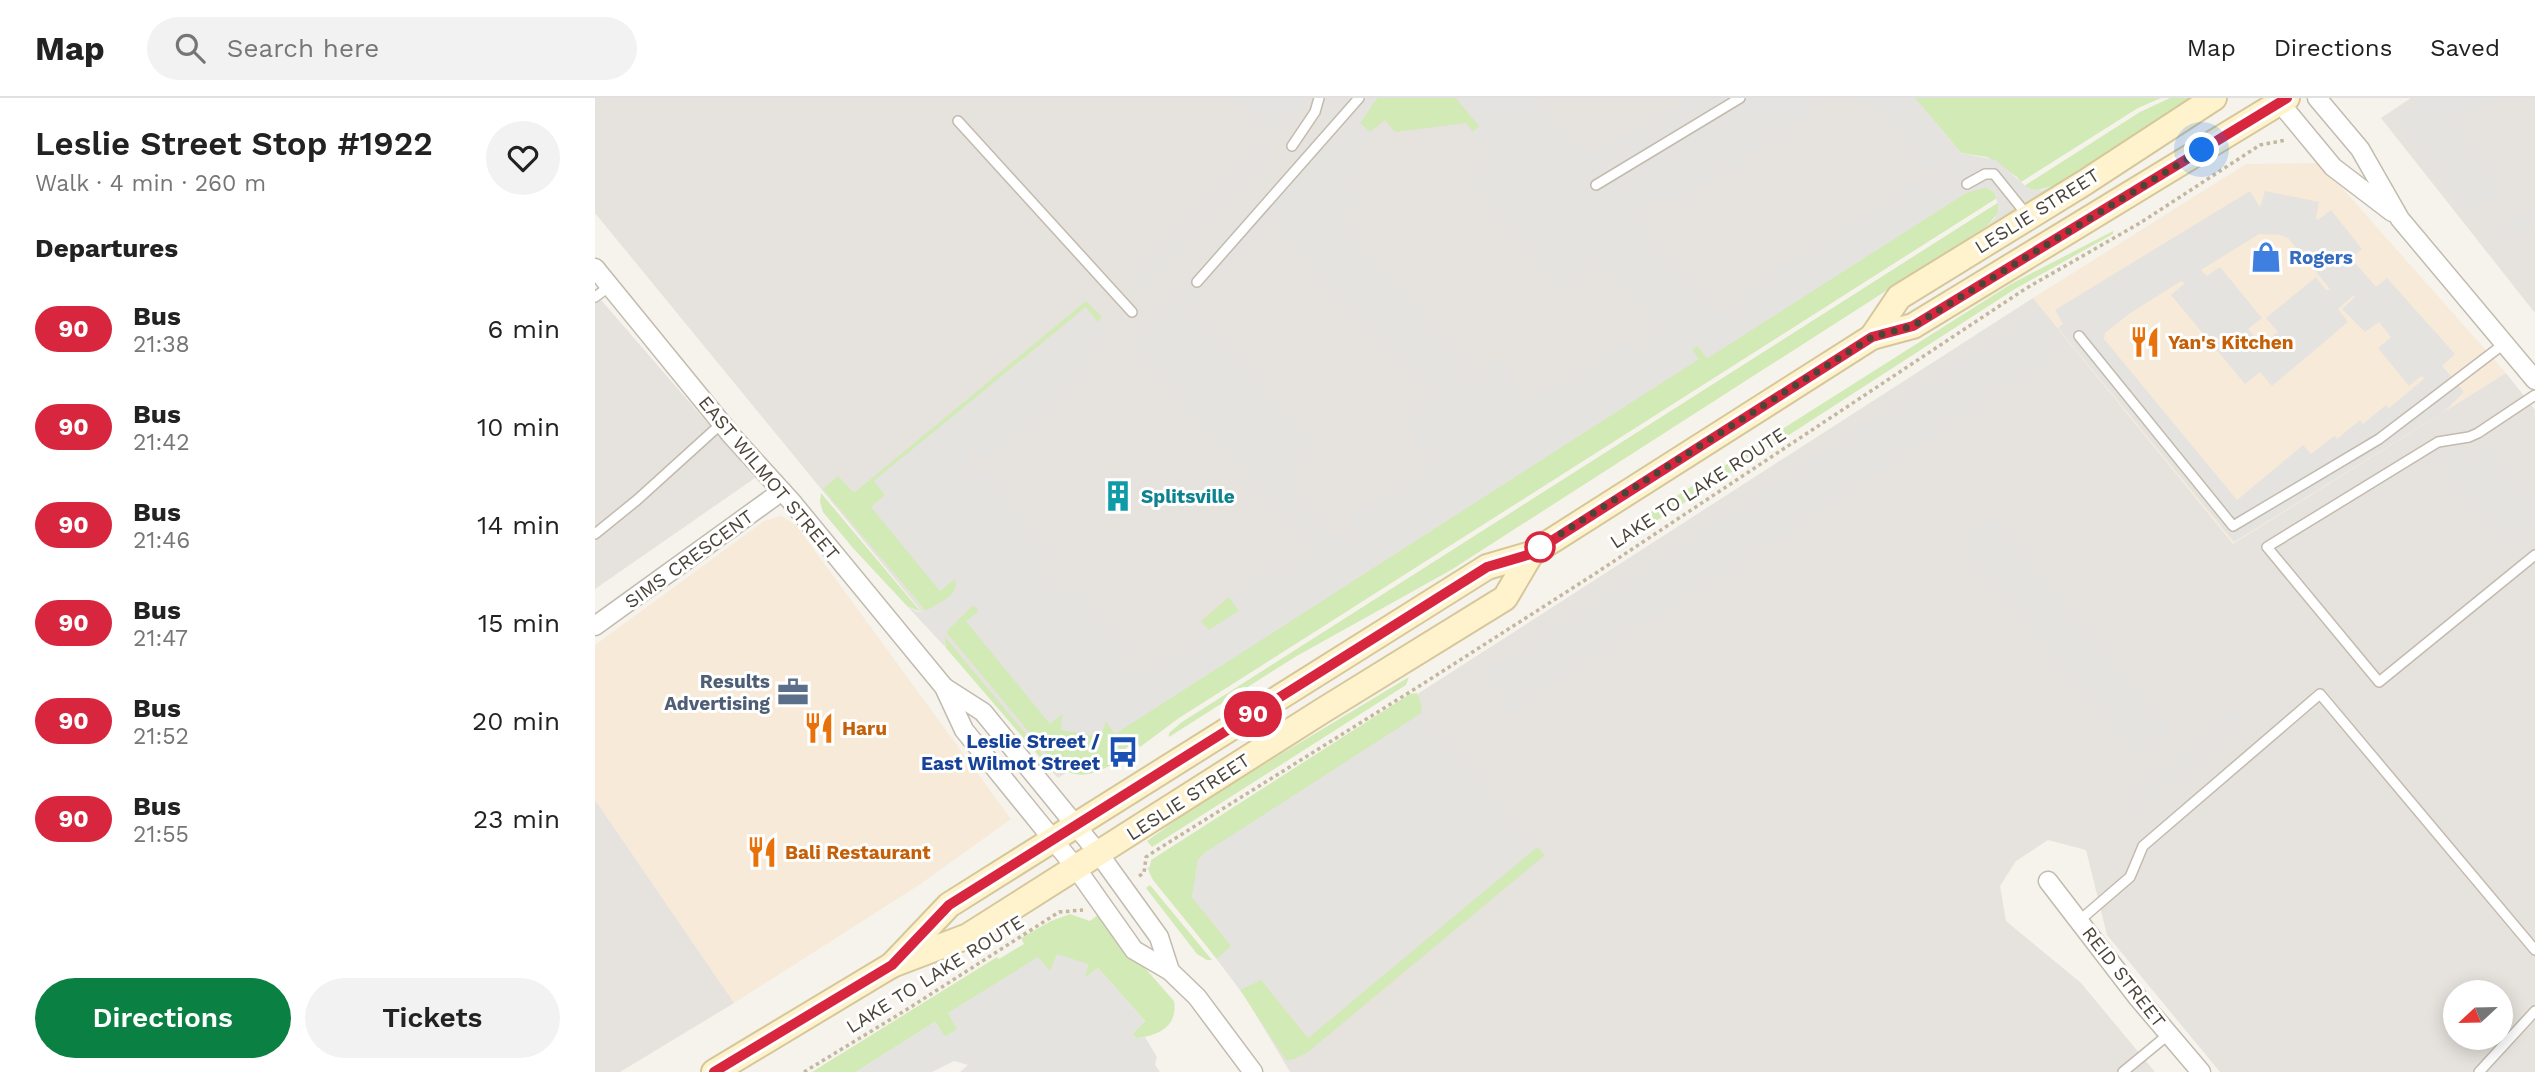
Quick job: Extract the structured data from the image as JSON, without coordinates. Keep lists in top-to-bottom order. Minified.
{"streets":{"main road":["LESLIE STREET"],"street":["EAST WILMOT STREET","SIMS CRESCENT","REID STREET"],"path":["LAKE TO LAKE ROUTE"]},"crossings":[["LESLIE STREET","EAST WILMOT STREET"],["EAST WILMOT STREET","SIMS CRESCENT"]],"places":{"shop":["Rogers"],"restaurant":["Yan's Kitchen","Haru","Bali Restaurant"],"building":["Splitsville"],"office":["Results Advertising"],"bus stop":["Leslie Street / East Wilmot Street"]},"lines":["bus line 90"],"north":"left","page":{"header":"Map","search":"Search here","nav":["Map","Directions","Saved"],"heading":[["Leslie Street Stop #1922","Walk · 4 min · 260 m"],"Departures"],"on_map":"90","list":[{"mark":"90","name":"Bus","note":"21:38","value":"6 min"},{"mark":"90","name":"Bus","note":"21:42","value":"10 min"},{"mark":"90","name":"Bus","note":"21:46","value":"14 min"},{"mark":"90","name":"Bus","note":"21:47","value":"15 min"},{"mark":"90","name":"Bus","note":"21:52","value":"20 min"},{"mark":"90","name":"Bus","note":"21:55","value":"23 min"}],"buttons":["Directions","Tickets"]}}
